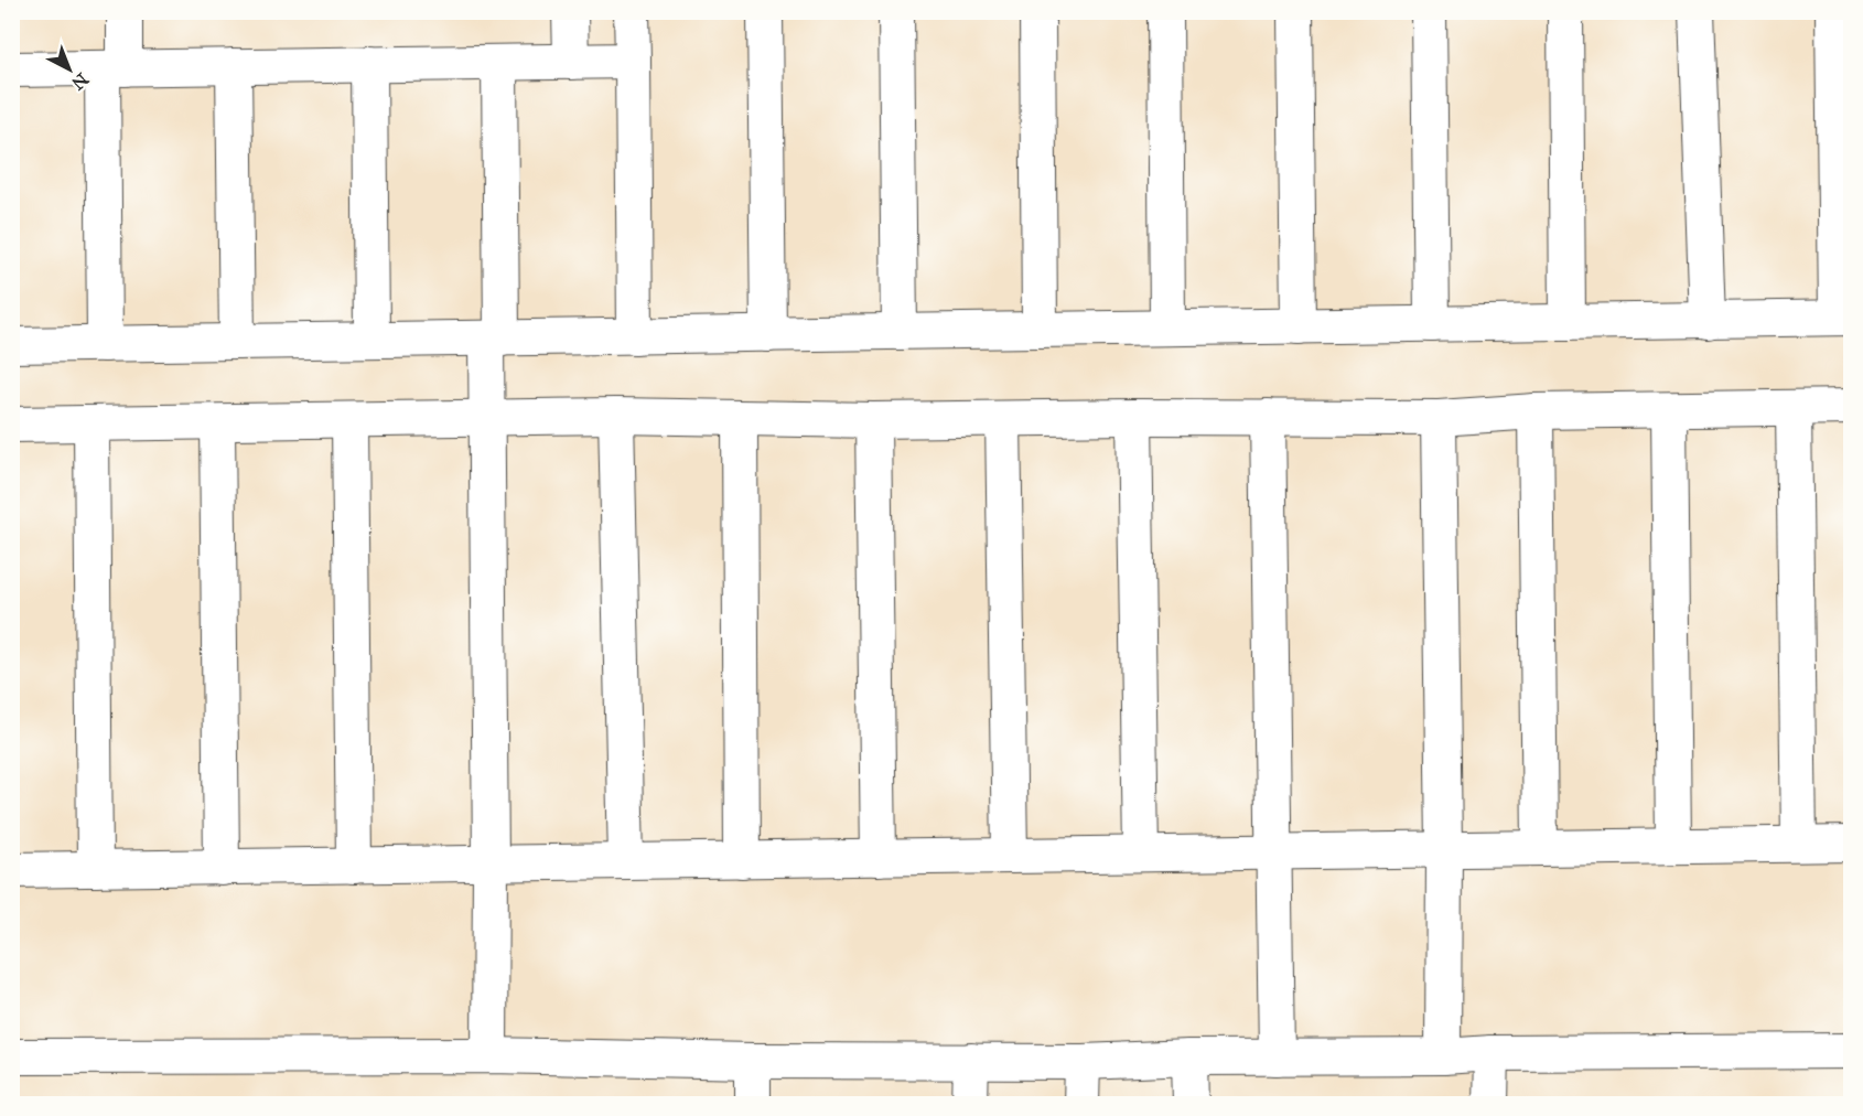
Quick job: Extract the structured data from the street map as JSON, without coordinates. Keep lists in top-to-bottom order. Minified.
{"north":"bottom right"}
